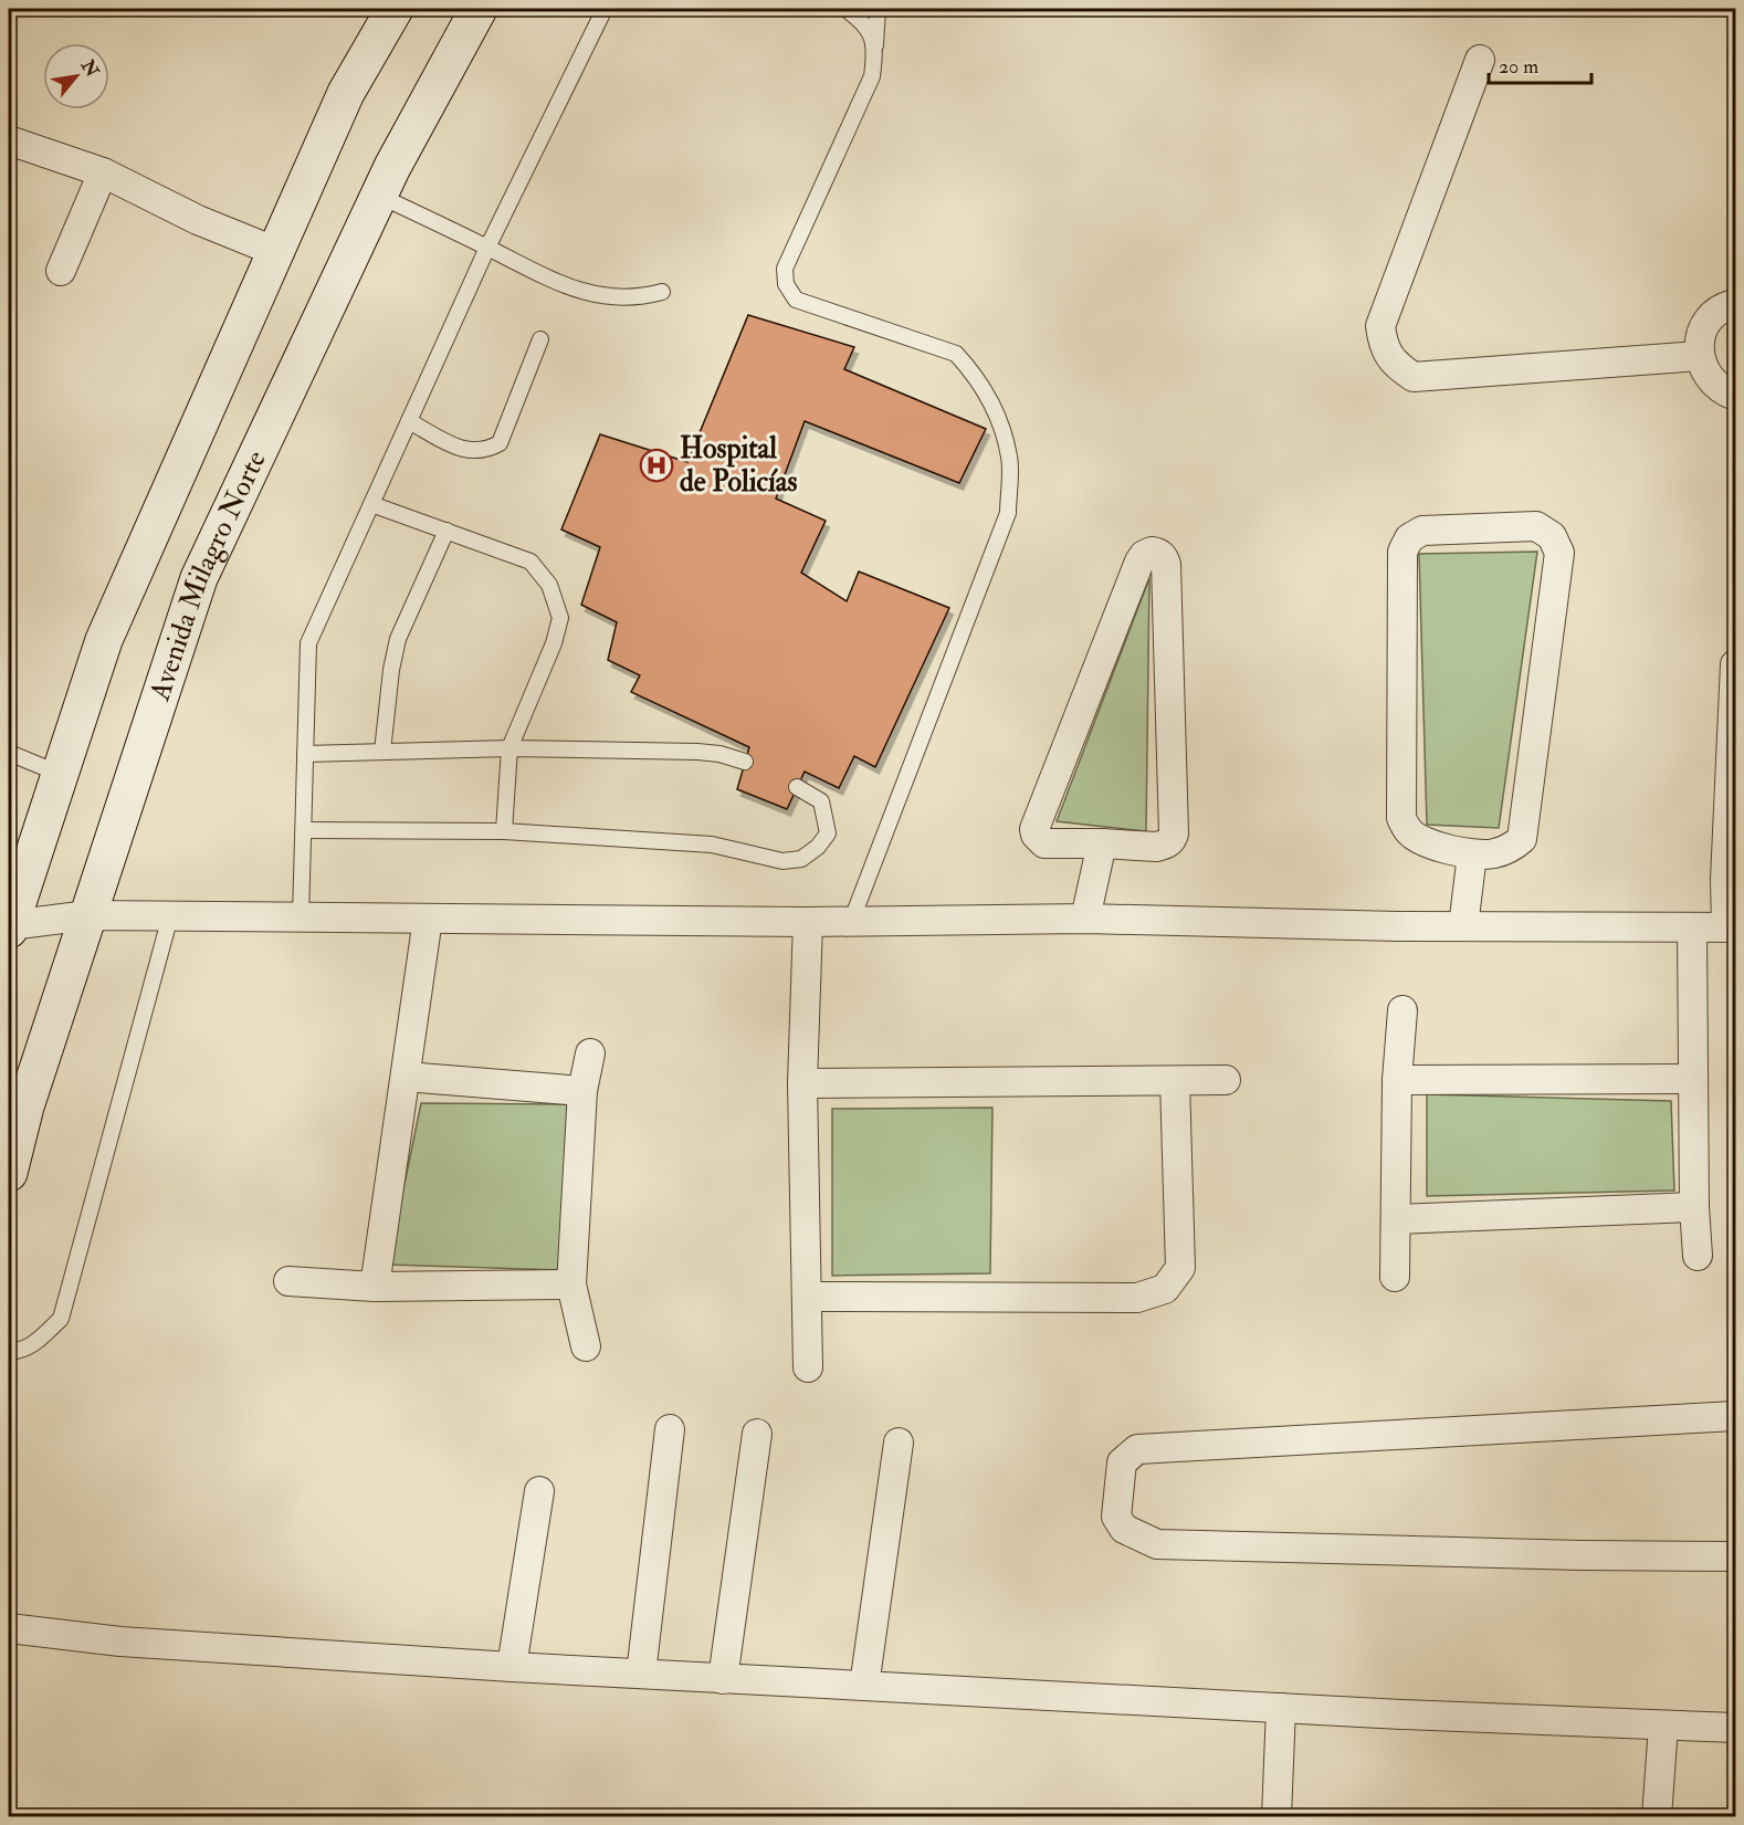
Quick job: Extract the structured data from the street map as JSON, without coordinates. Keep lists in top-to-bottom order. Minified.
{"streets":{"main road":["Avenida Milagro Norte"]},"places":{"hospital":["Hospital de Policías"]},"scale_bar":"20 m","north":"top right"}
